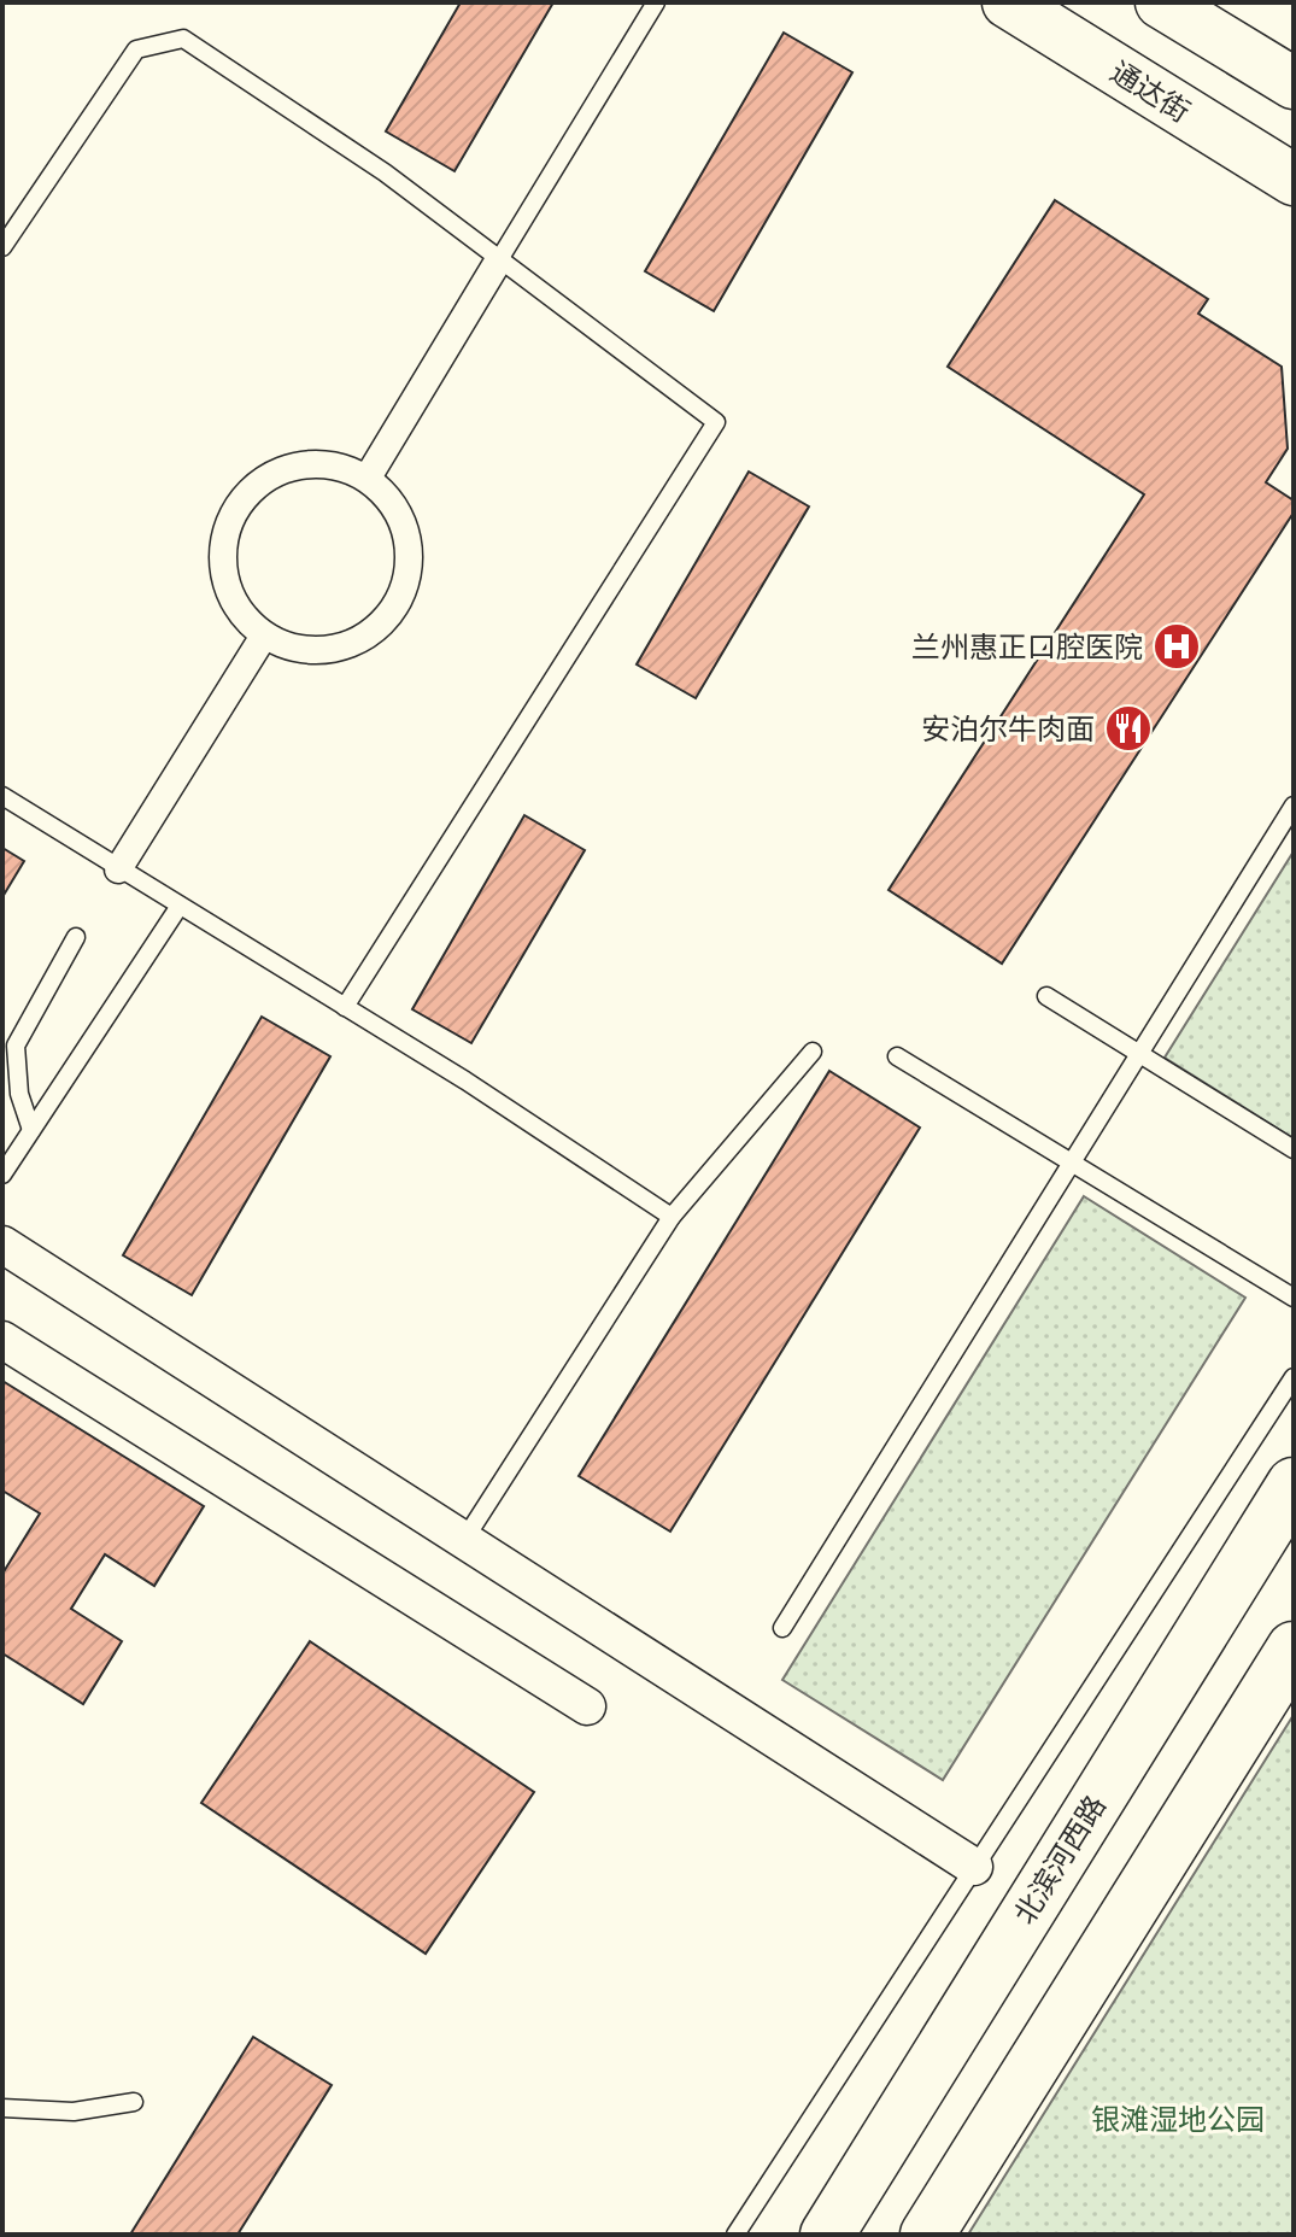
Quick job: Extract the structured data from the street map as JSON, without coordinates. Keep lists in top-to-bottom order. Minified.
{"streets":{"main road":["通达街","北滨河西路"]},"parks":["银滩湿地公园"],"places":{"hospital":["兰州惠正口腔医院"],"restaurant":["安泊尔牛肉面"]}}
